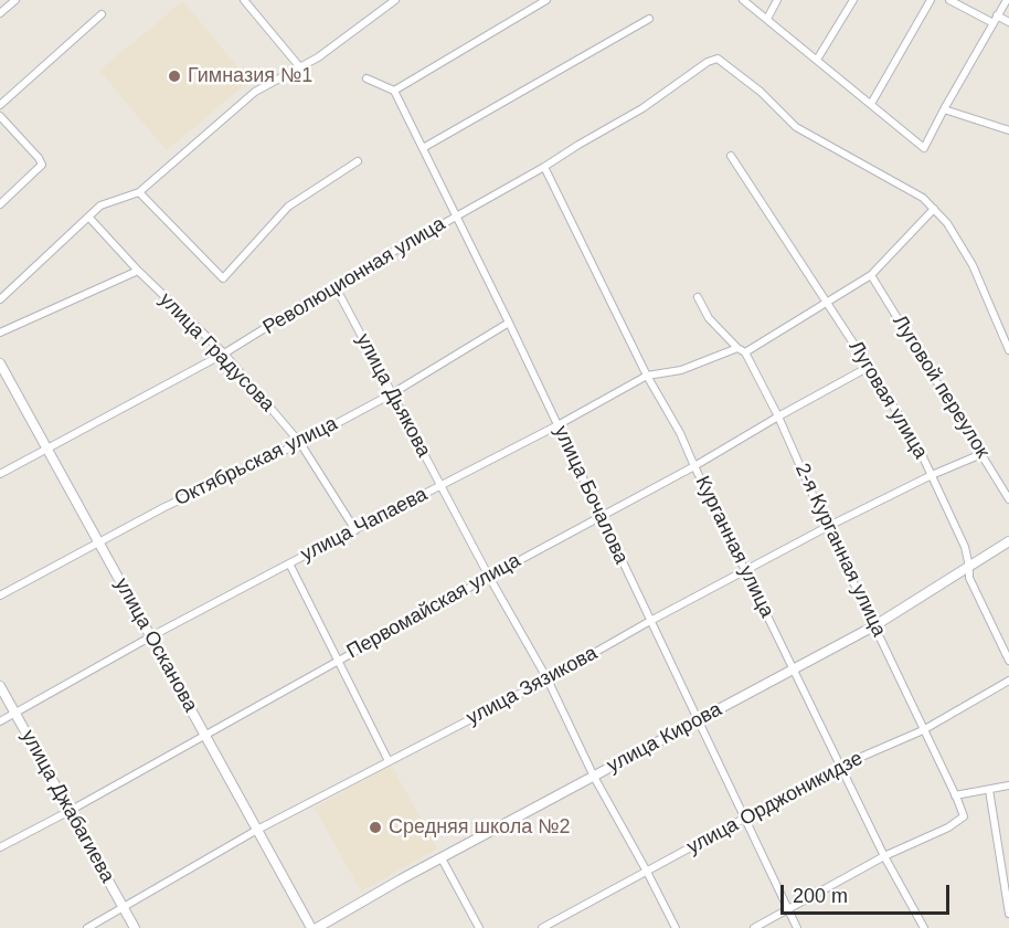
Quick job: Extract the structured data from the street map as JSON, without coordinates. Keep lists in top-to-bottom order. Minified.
{"streets":{"main road":["улица Осканова","улица Джабагиева"],"street":["Революционная улица","улица Градусова","Луговой переулок","улица Дьякова","Луговая улица","Октябрьская улица","улица Бочалова","улица Чапаева","Курганная улица","2-я Курганная улица","Первомайская улица","улица Зязикова","улица Кирова","улица Орджоникидзе"]},"crossings":[["Революционная улица","улица Градусова"],["Революционная улица","улица Дьякова"],["Революционная улица","улица Бочалова"],["Революционная улица","Курганная улица"],["Революционная улица","улица Осканова"],["улица Градусова","Октябрьская улица"],["улица Градусова","улица Чапаева"],["Луговой переулок","улица Зязикова"],["улица Дьякова","Октябрьская улица"],["улица Дьякова","улица Чапаева"],["улица Дьякова","Первомайская улица"],["улица Дьякова","улица Зязикова"],["улица Дьякова","улица Кирова"],["улица Дьякова","улица Орджоникидзе"],["Луговая улица","Первомайская улица"],["Луговая улица","улица Зязикова"],["Луговая улица","улица Кирова"],["Октябрьская улица","улица Бочалова"],["Октябрьская улица","улица Осканова"],["улица Бочалова","улица Чапаева"],["улица Бочалова","Первомайская улица"],["улица Бочалова","улица Зязикова"],["улица Бочалова","улица Кирова"],["улица Бочалова","улица Орджоникидзе"],["улица Чапаева","Курганная улица"],["улица Чапаева","улица Осканова"],["улица Чапаева","улица Джабагиева"],["Курганная улица","2-я Курганная улица"],["Курганная улица","Первомайская улица"],["Курганная улица","улица Зязикова"],["Курганная улица","улица Кирова"],["Курганная улица","улица Орджоникидзе"],["2-я Курганная улица","Первомайская улица"],["2-я Курганная улица","улица Зязикова"],["2-я Курганная улица","улица Кирова"],["2-я Курганная улица","улица Орджоникидзе"],["Первомайская улица","улица Осканова"],["Первомайская улица","улица Джабагиева"],["улица Осканова","улица Зязикова"],["улица Осканова","улица Кирова"],["улица Зязикова","улица Джабагиева"]],"places":["Гимназия №1","Средняя школа №2"],"scale_bar":"200 m"}
